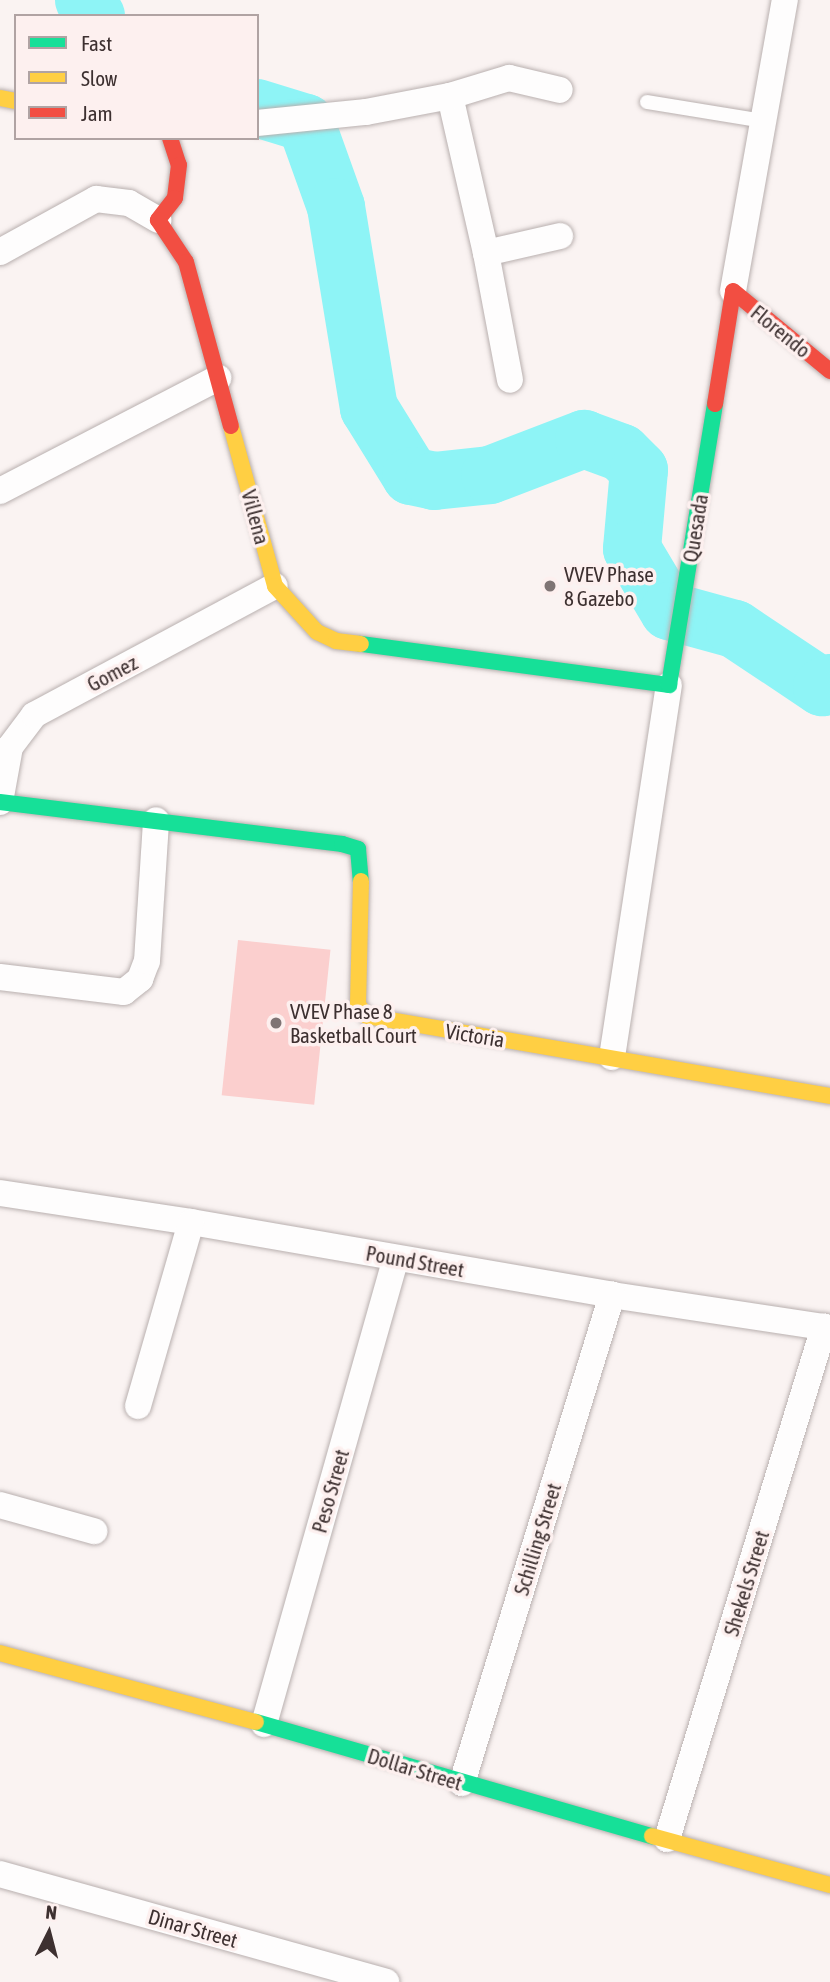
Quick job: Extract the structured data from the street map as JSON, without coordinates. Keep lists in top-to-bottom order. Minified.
{"streets":{"street":["Florendo","Villena","Quesada","Gomez","Victoria","Pound Street","Peso Street","Schilling Street","Shekels Street","Dollar Street","Dinar Street"]},"crossings":[["Florendo","Quesada"],["Villena","Quesada"],["Villena","Gomez"],["Quesada","Victoria"],["Gomez","Victoria"],["Pound Street","Peso Street"],["Pound Street","Schilling Street"],["Pound Street","Shekels Street"],["Peso Street","Dollar Street"],["Schilling Street","Dollar Street"],["Shekels Street","Dollar Street"]],"places":["VVEV Phase 8 Gazebo","VVEV Phase 8 Basketball Court"],"legend":["Fast","Slow","Jam"],"north":"top"}
